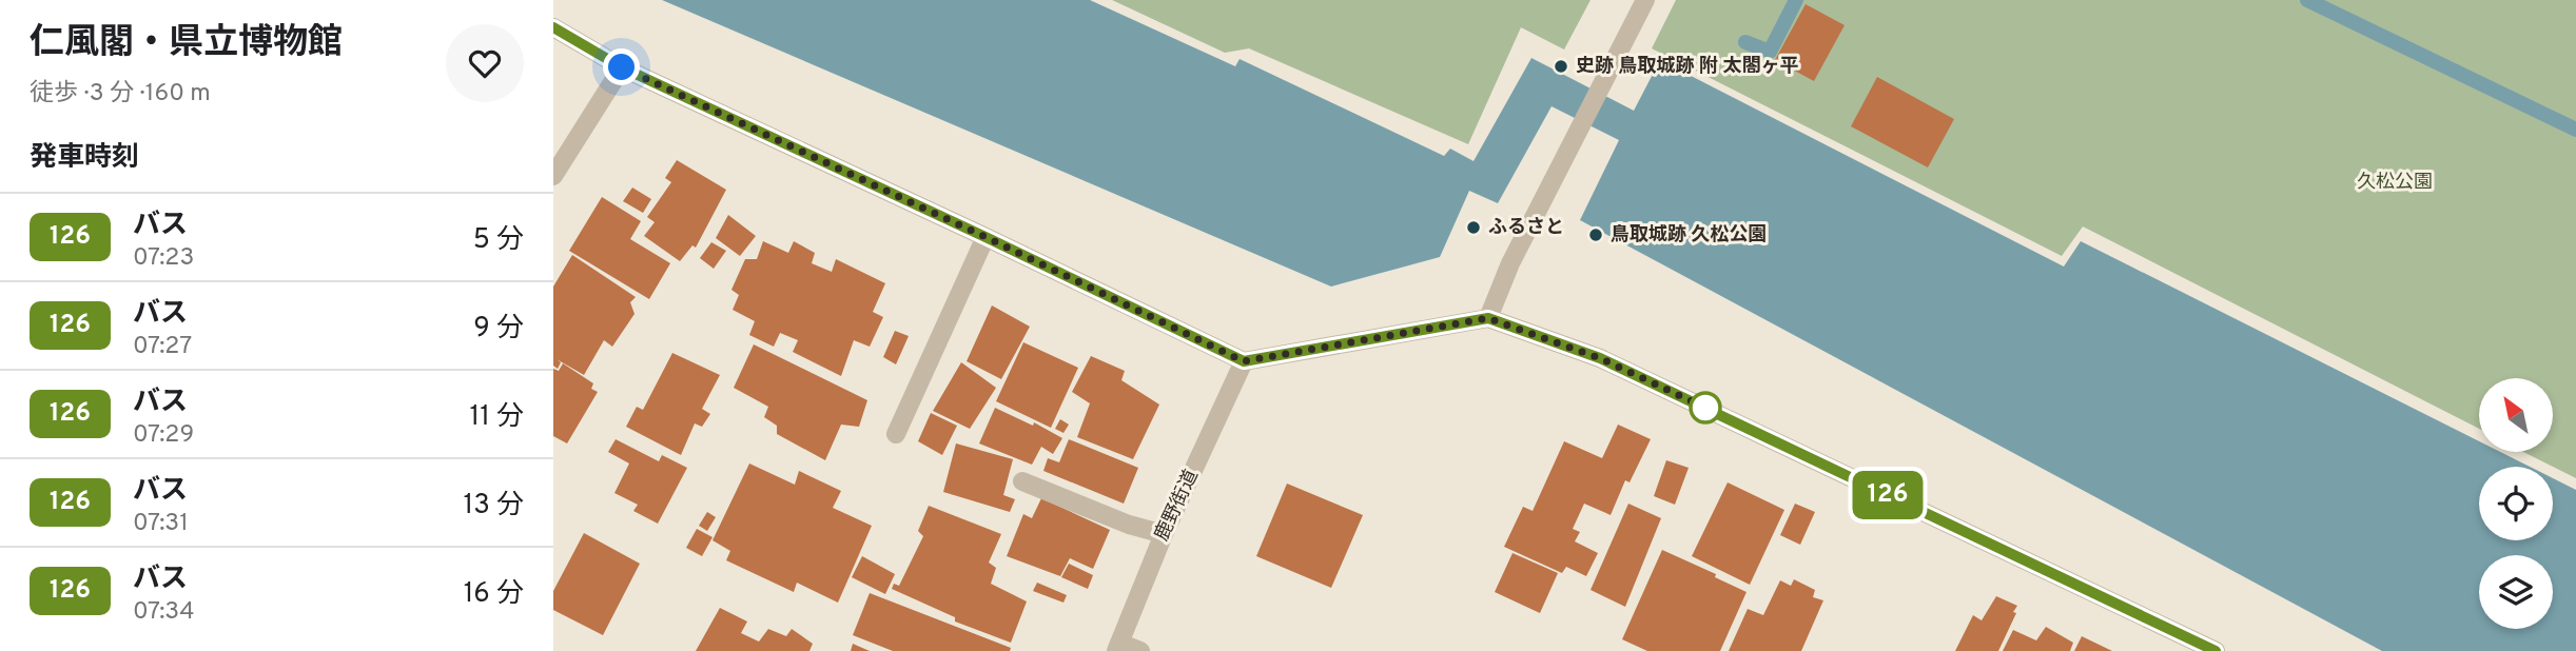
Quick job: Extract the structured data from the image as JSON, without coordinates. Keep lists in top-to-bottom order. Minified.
{"streets":{"street":["鹿野街道"]},"parks":["久松公園"],"places":["史跡 鳥取城跡 附 太閤ヶ平","ふるさと","鳥取城跡 久松公園"],"lines":["bus line 126"],"north":"top left","page":{"heading":[["仁風閣・県立博物館","徒歩 · 3 分 · 160 m"],"発車時刻"],"on_map":"126","list":[{"mark":"126","name":"バス","note":"07:23","value":"5 分"},{"mark":"126","name":"バス","note":"07:27","value":"9 分"},{"mark":"126","name":"バス","note":"07:29","value":"11 分"},{"mark":"126","name":"バス","note":"07:31","value":"13 分"},{"mark":"126","name":"バス","note":"07:34","value":"16 分"}]}}
